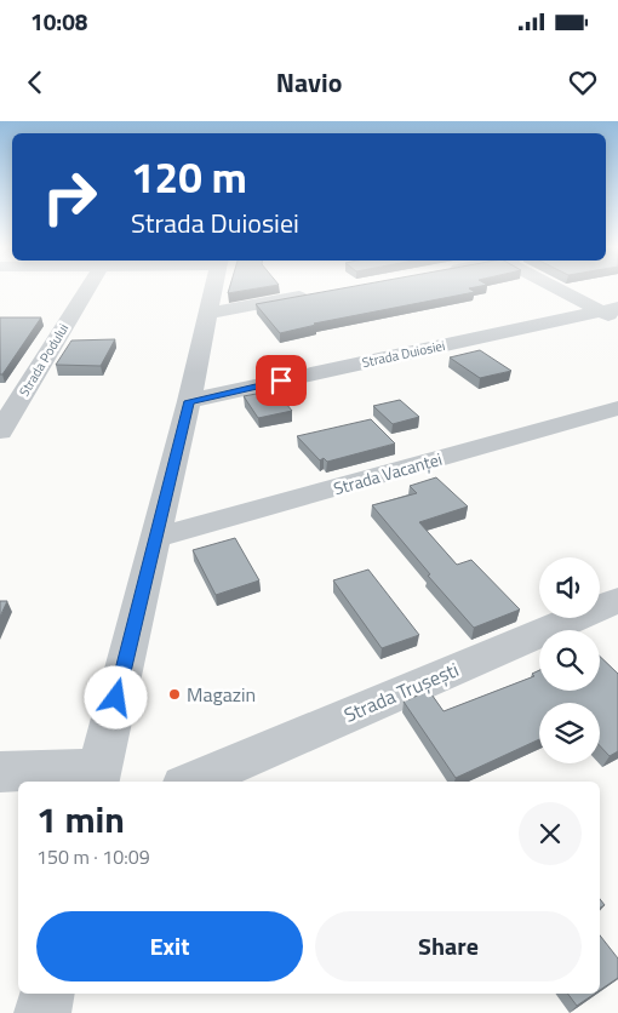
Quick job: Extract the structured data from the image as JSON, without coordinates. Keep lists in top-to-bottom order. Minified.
{"streets":{"street":["Strada Duiosiei","Strada Podului","Strada Vacanței","Strada Trușești"]},"places":["Magazin"],"page":{"status":"10:08","header":"Navio","turn":["120 m","Strada Duiosiei"],"heading":["1 min","150 m · 10:09"],"buttons":["Exit","Share"]}}
